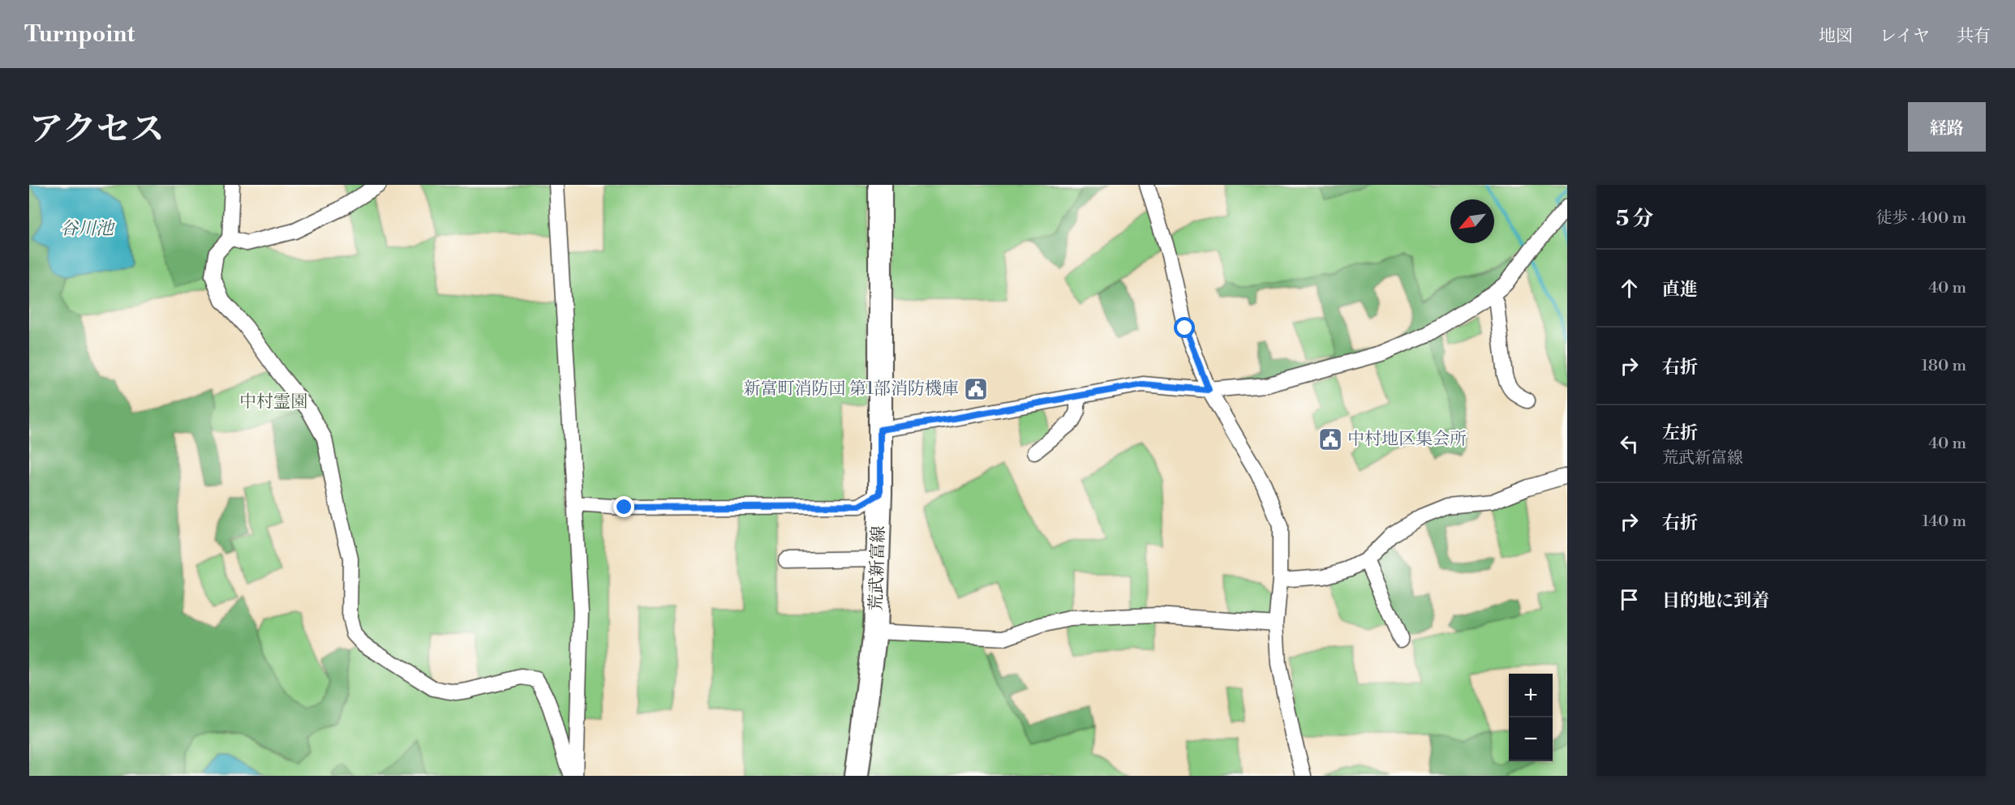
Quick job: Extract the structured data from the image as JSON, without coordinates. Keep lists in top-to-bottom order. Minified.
{"streets":{"main road":["荒武新富線"]},"water":["谷川池"],"parks":["中村霊園"],"places":{"public building":["新富町消防団 第1部消防機庫","中村地区集会所"]},"north":"bottom left","page":{"header":"Turnpoint","nav":["地図","レイヤ","共有"],"title":"アクセス","buttons":"経路","heading":["5 分","徒歩 · 400 m"],"list":[["直進","40 m"],["右折","180 m"],["左折","荒武新富線","40 m"],["右折","140 m"],"目的地に到着"],"map_buttons":["+","−"]}}
